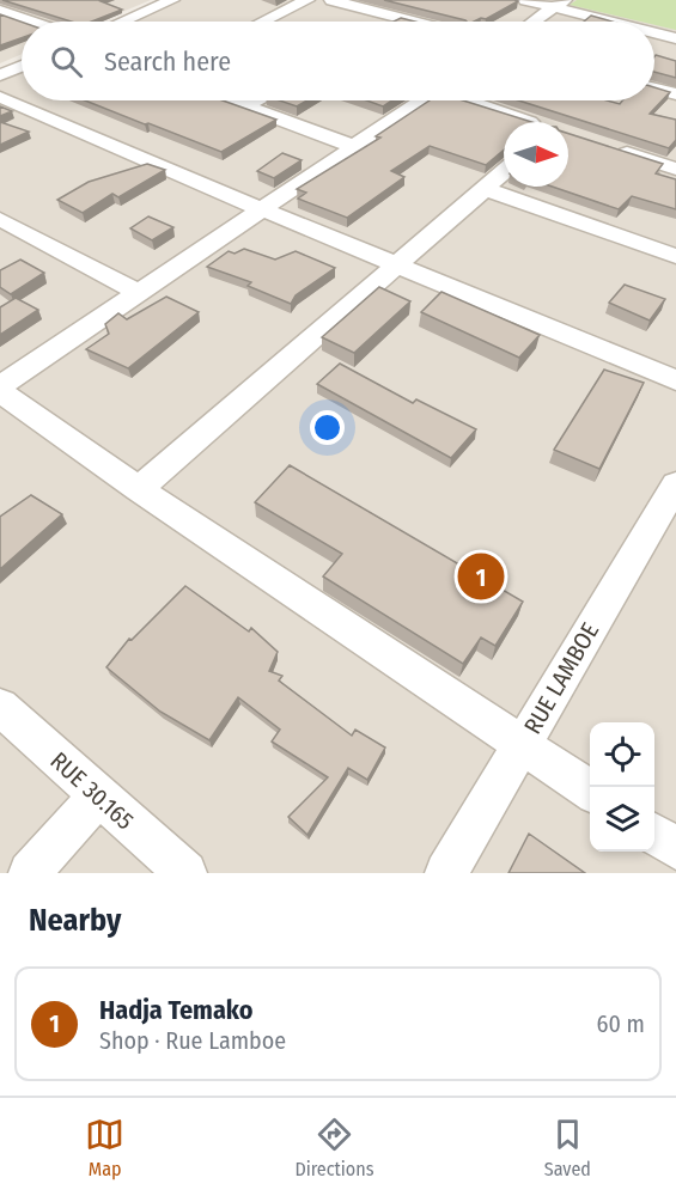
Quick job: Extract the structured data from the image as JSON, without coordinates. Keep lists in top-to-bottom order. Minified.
{"streets":{"street":["RUE LAMBOE","RUE 30.165"]},"north":"right","page":{"search":"Search here","pins":"1","heading":"Nearby","list":[{"mark":"1","name":"Hadja Temako","note":"Shop · Rue Lamboe","value":"60 m"}],"nav":["Map","Directions","Saved"]}}
